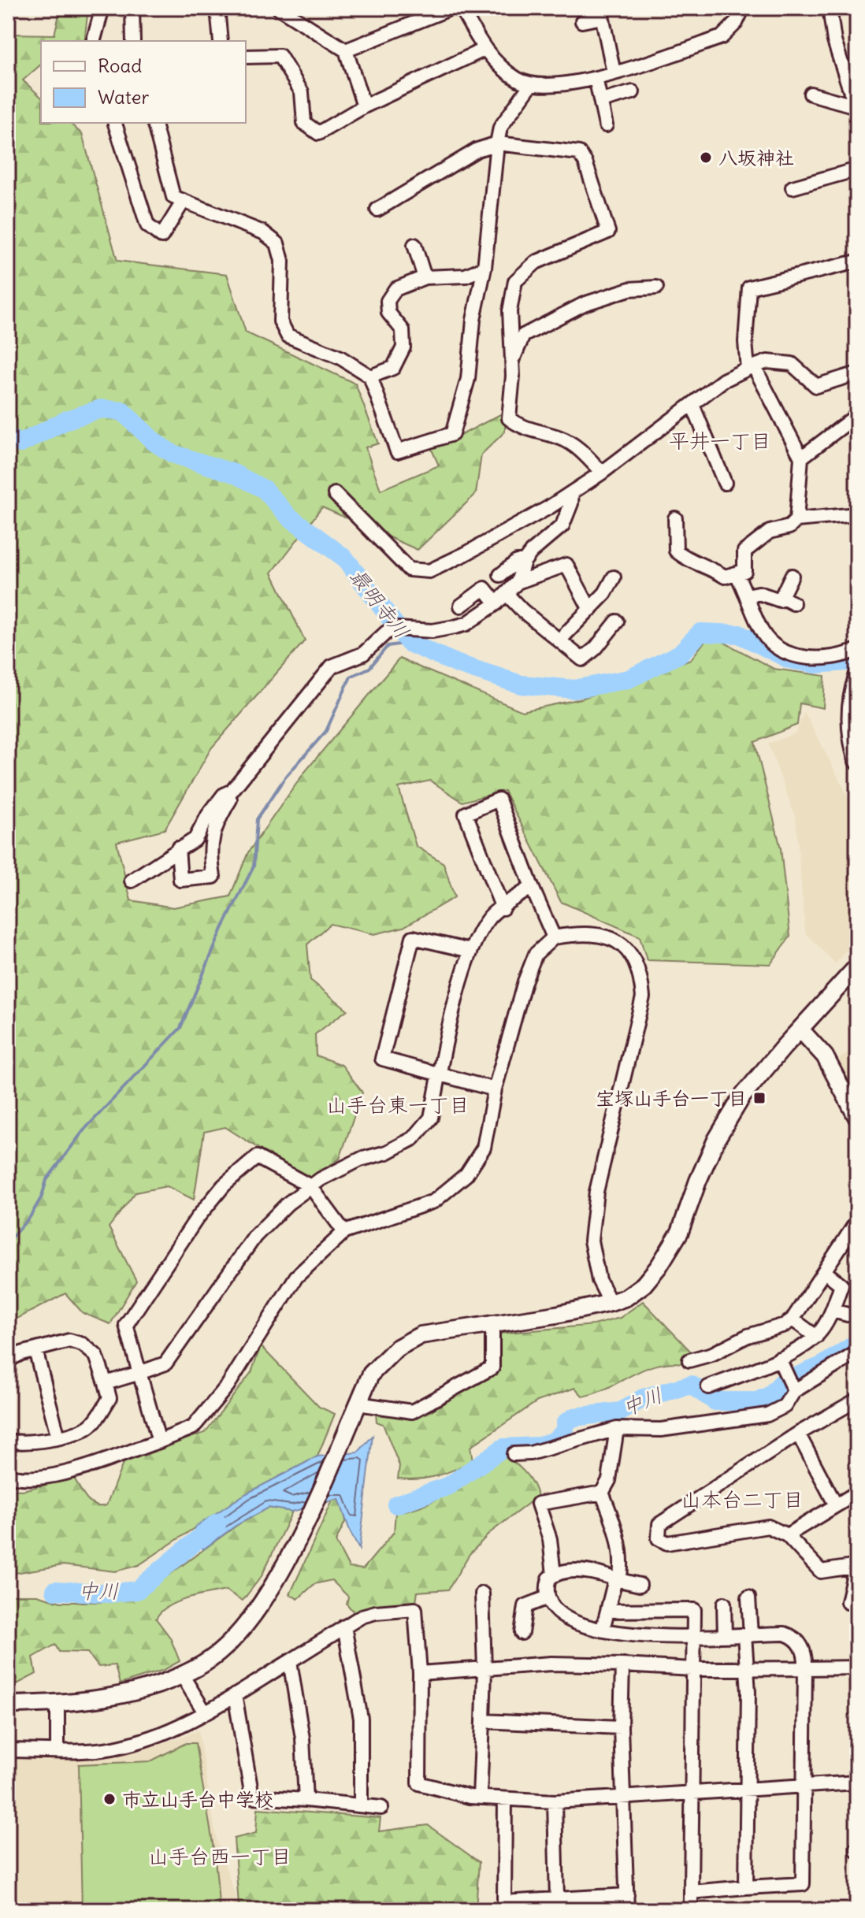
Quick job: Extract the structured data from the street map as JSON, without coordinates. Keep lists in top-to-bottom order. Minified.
{"districts":["平井一丁目","山手台東一丁目","山本台二丁目","山手台西一丁目"],"water":["最明寺川","中川"],"places":{"other":["八坂神社","市立山手台中学校"],"transit":["宝塚山手台一丁目"]},"legend":["Road","Water"]}
